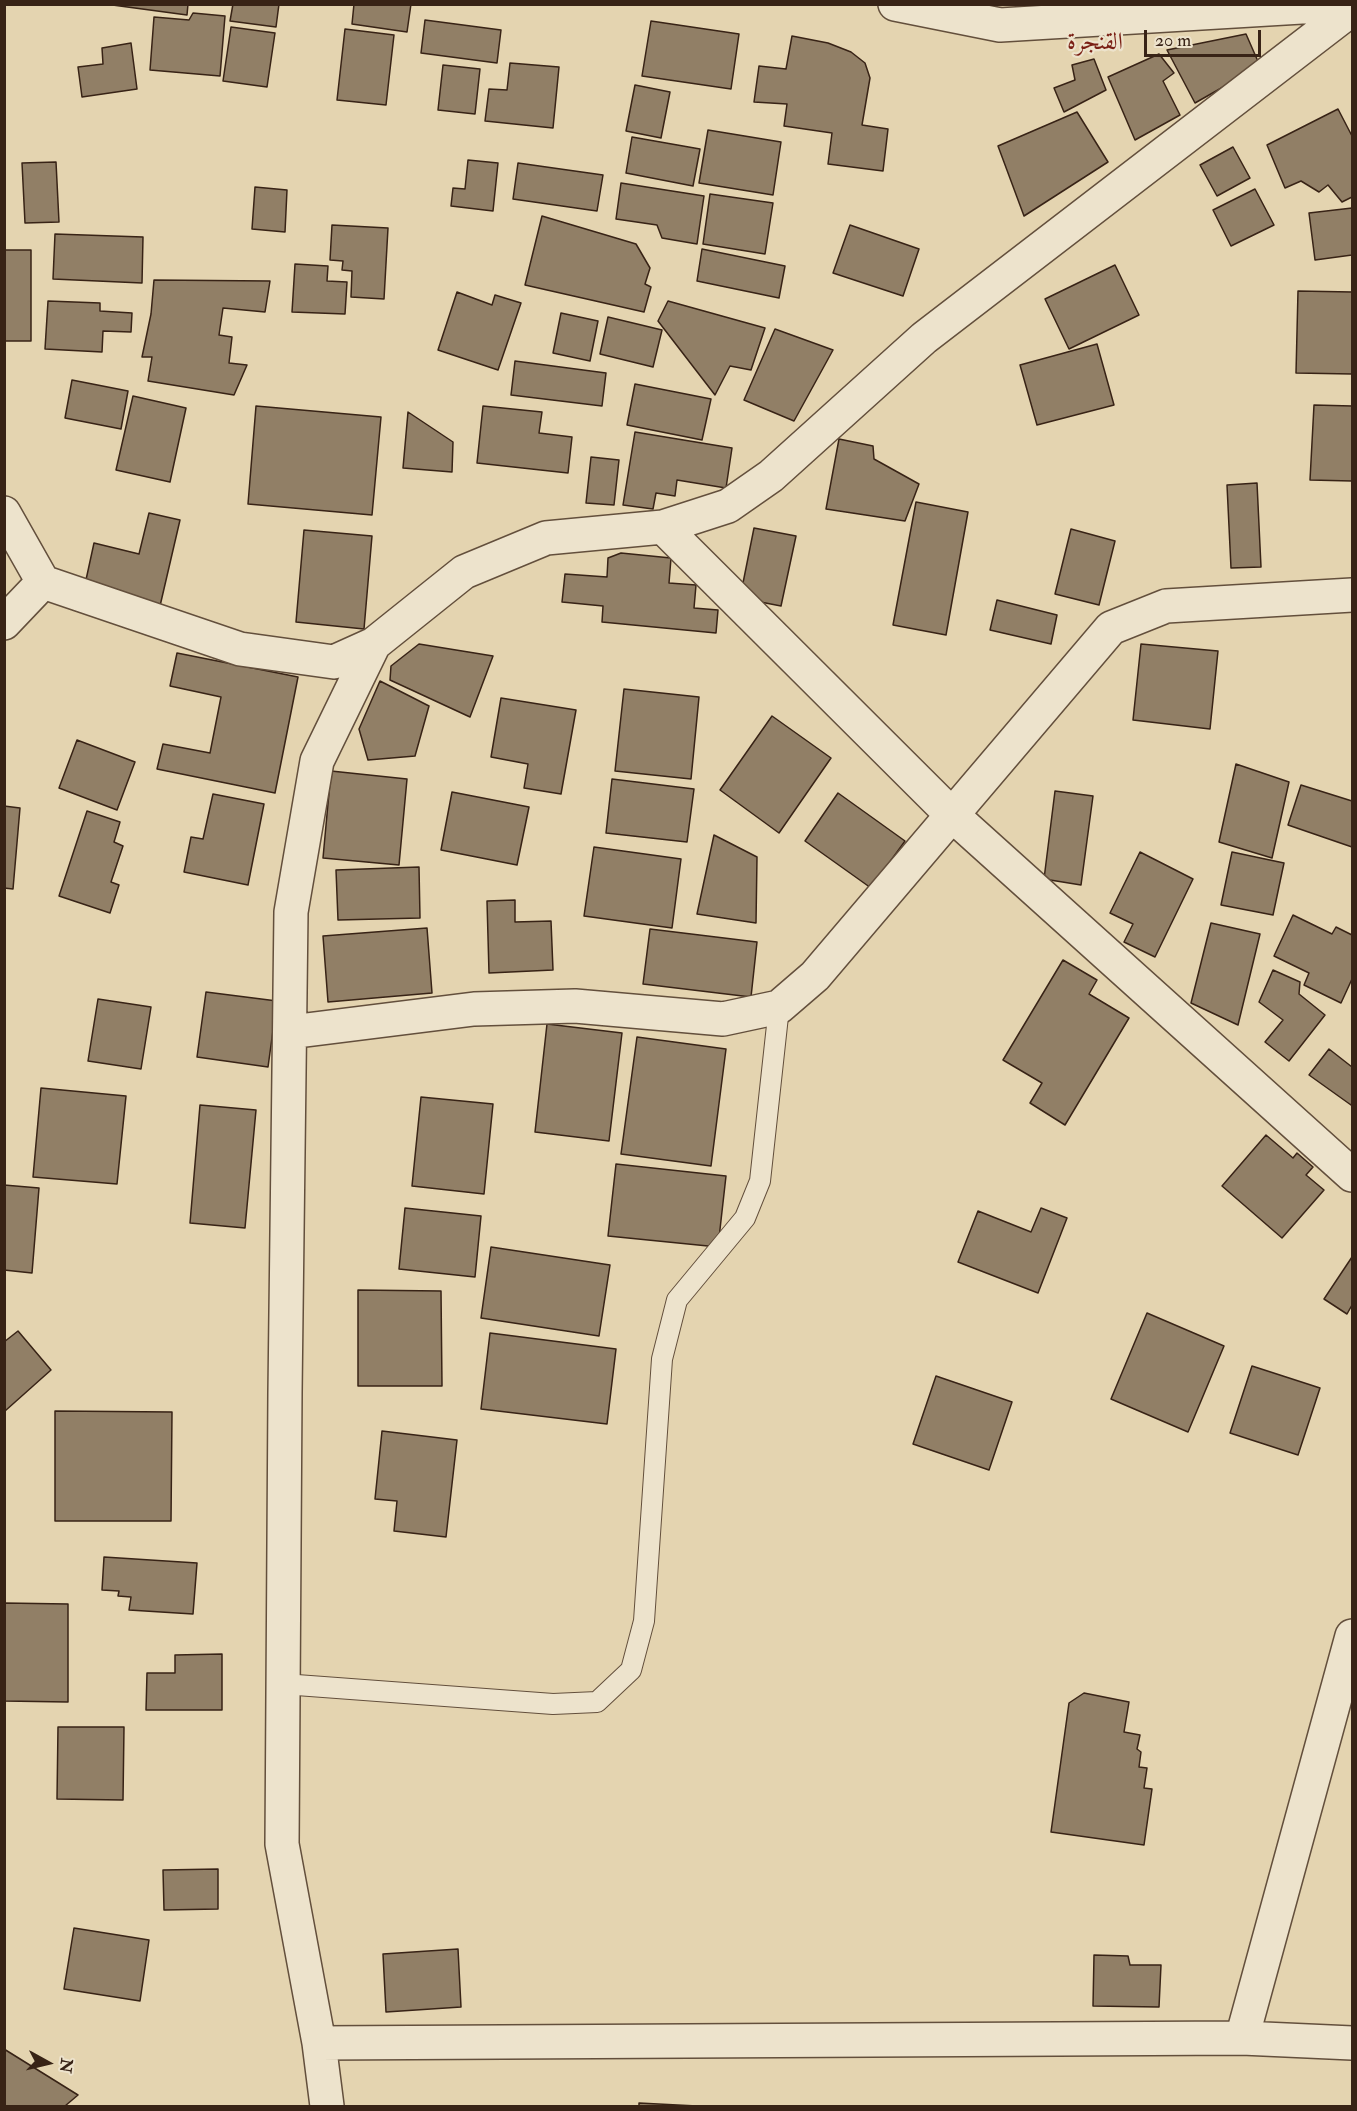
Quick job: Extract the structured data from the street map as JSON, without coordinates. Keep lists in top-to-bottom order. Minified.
{"districts":["القنجرة"],"scale_bar":"20 m","north":"right"}
